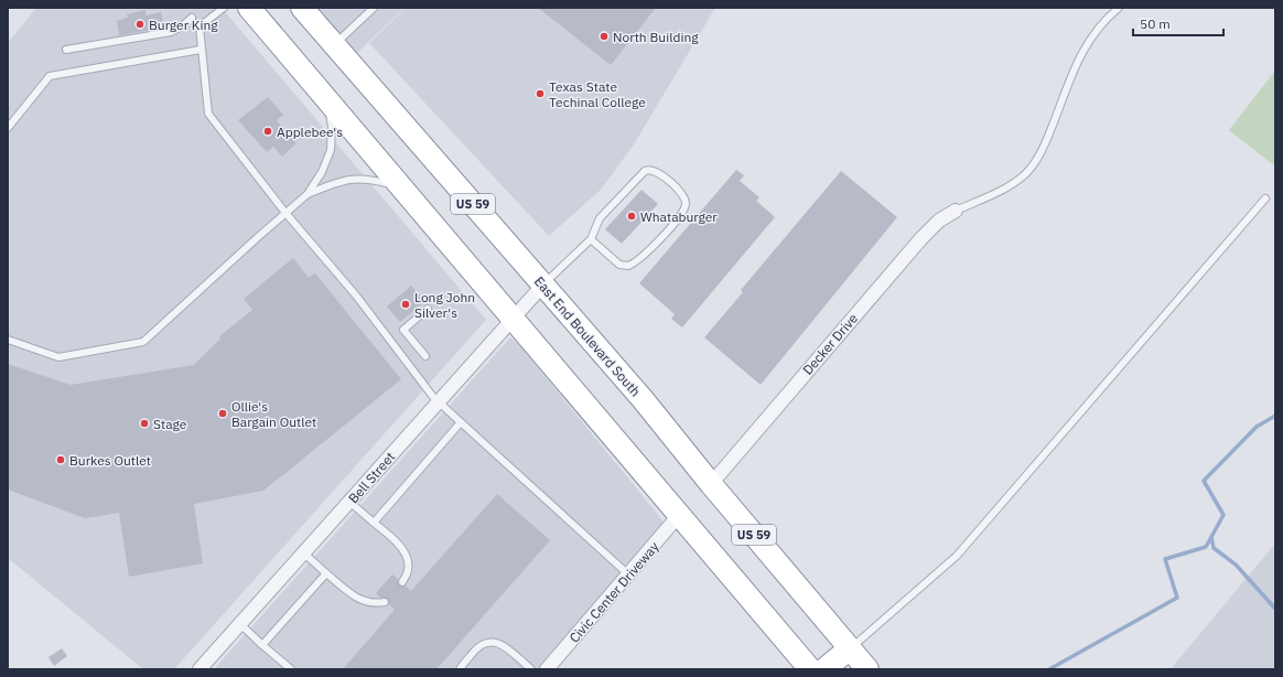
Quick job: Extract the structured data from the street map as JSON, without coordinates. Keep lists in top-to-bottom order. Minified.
{"streets":{"highway":["US 59","East End Boulevard South"],"street":["Decker Drive","Bell Street","Civic Center Driveway"]},"crossings":[["East End Boulevard South","Decker Drive"],["East End Boulevard South","Bell Street"]],"places":["Burger King","North Building","Texas State Techinal College","Applebee's","Whataburger","Long John Silver's","Ollie's Bargain Outlet","Stage","Burkes Outlet"],"scale_bar":"50 m"}
